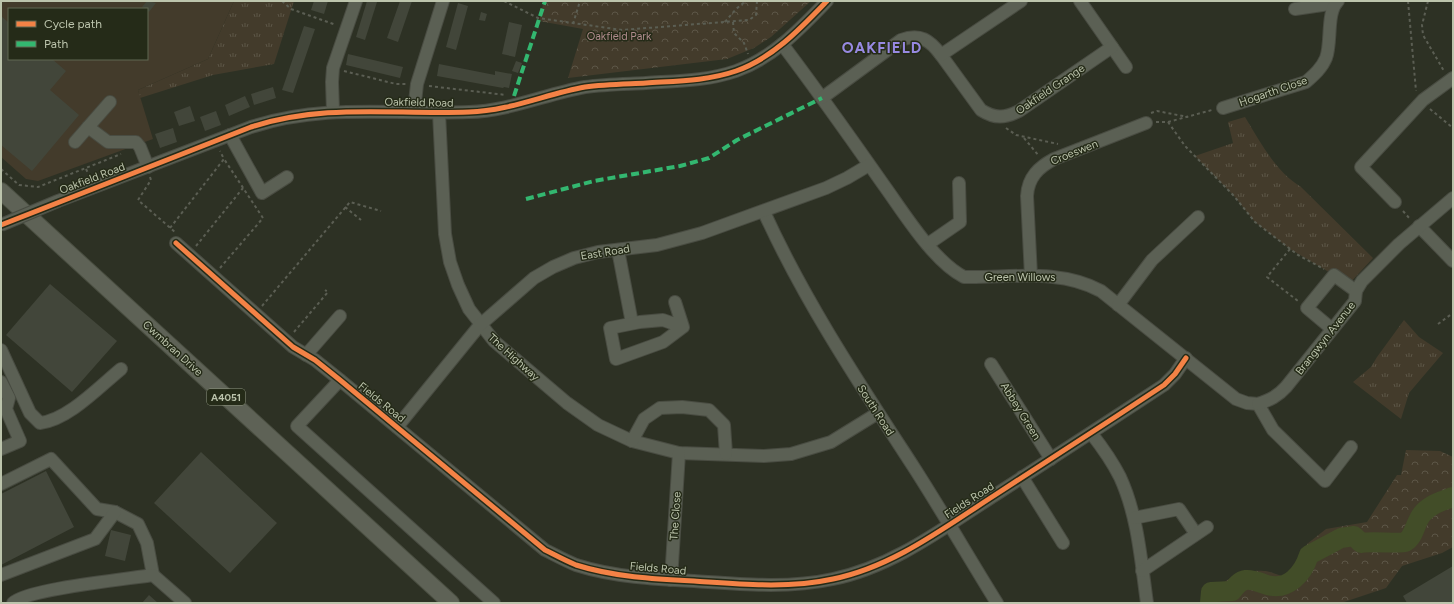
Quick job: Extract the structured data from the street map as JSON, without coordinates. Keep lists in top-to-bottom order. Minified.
{"streets":{"main road":["Cwmbran Drive","A4051"],"street":["Oakfield Grange","Hogarth Close","Oakfield Road","Croeswen","East Road","Green Willows","Brangwyn Avenue","The Highway","Fields Road","South Road","Abbey Green","The Close"]},"crossings":[["Oakfield Grange","Green Willows"],["Oakfield Road","Green Willows"],["Oakfield Road","The Highway"],["Croeswen","Green Willows"],["East Road","Green Willows"],["East Road","The Highway"],["East Road","Fields Road"],["East Road","South Road"],["Green Willows","Brangwyn Avenue"],["Green Willows","Fields Road"],["The Highway","South Road"],["The Highway","The Close"],["Fields Road","South Road"],["Fields Road","Abbey Green"],["Fields Road","The Close"]],"districts":["OAKFIELD"],"parks":["Oakfield Park"],"legend":["Cycle path","Path"]}
